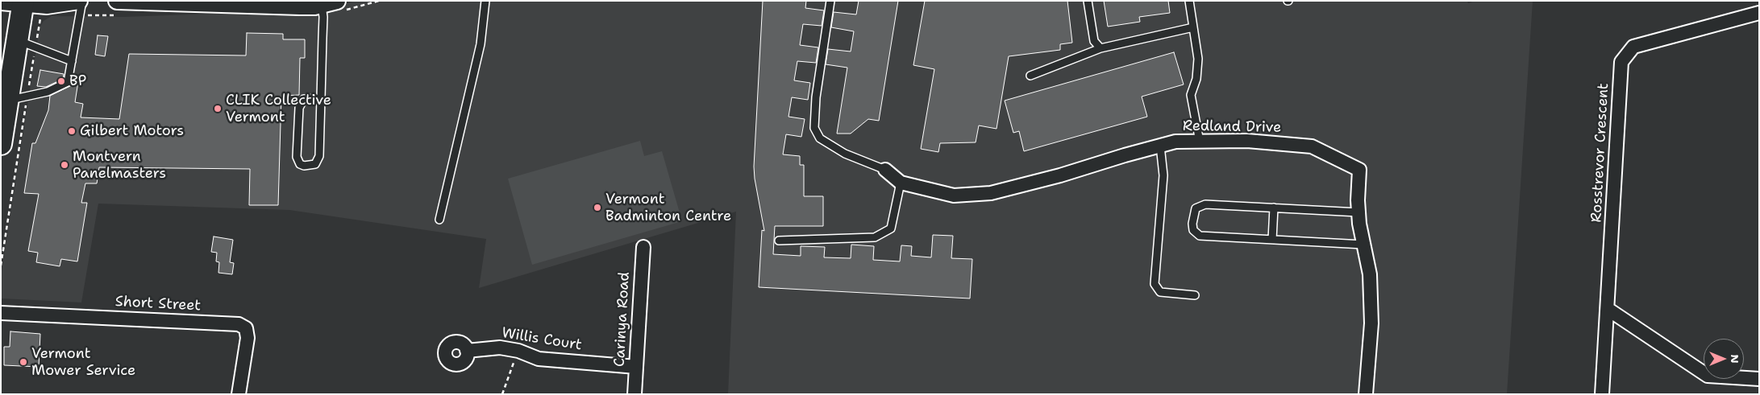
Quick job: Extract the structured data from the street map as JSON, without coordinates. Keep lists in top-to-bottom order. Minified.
{"streets":{"street":["Redland Drive","Rosstrevor Crescent","Short Street","Carinya Road","Willis Court"]},"crossings":[["Carinya Road","Willis Court"]],"places":["BP","CLIK Collective Vermont","Gilbert Motors","Montvern Panelmasters","Vermont Badminton Centre","Vermont Mower Service"],"north":"right"}
